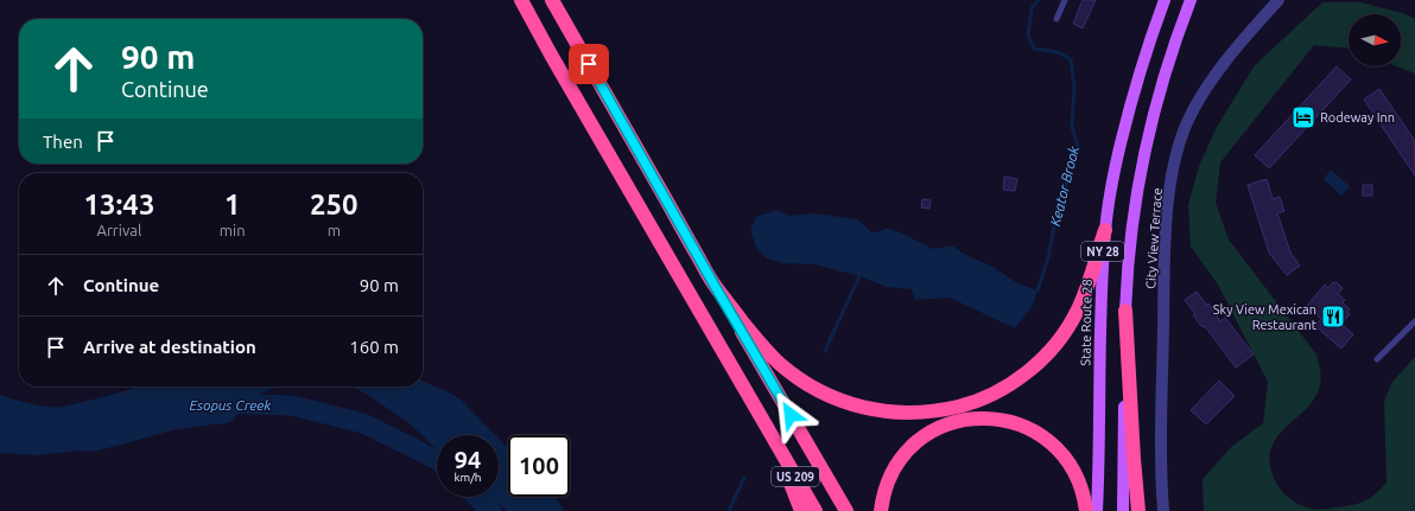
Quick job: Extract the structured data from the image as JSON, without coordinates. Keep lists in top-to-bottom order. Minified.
{"streets":{"highway":["US 209"],"main road":["NY 28","State Route 28"],"street":["City View Terrace"]},"water":["Keator Brook","Esopus Creek"],"places":{"hotel":["Rodeway Inn"],"restaurant":["Sky View Mexican Restaurant"]},"north":"right","page":{"turn":["90 m","Continue"],"then":"Then","eta":["13:43","Arrival","1","min","250","m"],"list":[{"name":"Continue","value":"90 m"},{"name":"Arrive at destination","value":"160 m"}],"speed":"94 km/h","limit":"100"}}
